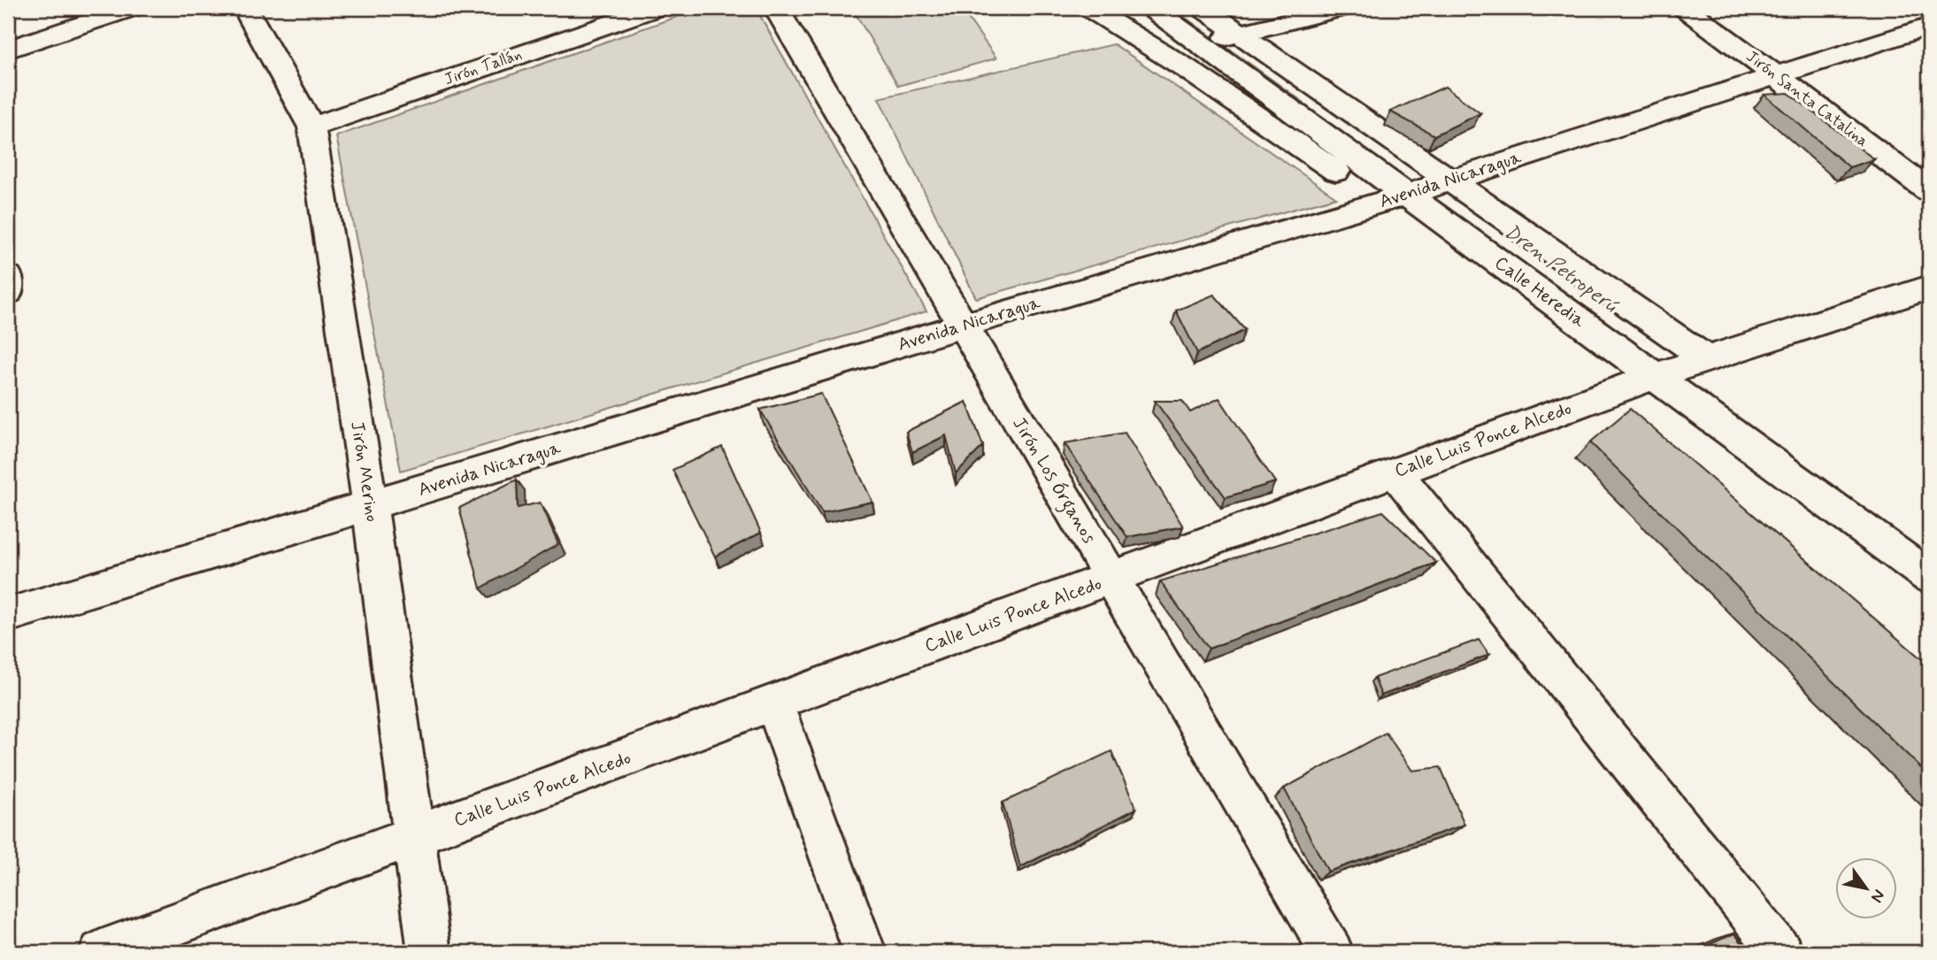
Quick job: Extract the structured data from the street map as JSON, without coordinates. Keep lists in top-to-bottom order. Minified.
{"streets":{"street":["Jirón Tallán","Jirón Santa Catalina","Avenida Nicaragua","Calle Heredia","Calle Luis Ponce Alcedo","Jirón Merino","Jirón Los Órganos"]},"crossings":[["Jirón Tallán","Jirón Merino"],["Jirón Santa Catalina","Avenida Nicaragua"],["Avenida Nicaragua","Calle Heredia"],["Avenida Nicaragua","Jirón Merino"],["Avenida Nicaragua","Jirón Los Órganos"],["Calle Heredia","Calle Luis Ponce Alcedo"],["Calle Luis Ponce Alcedo","Jirón Merino"],["Calle Luis Ponce Alcedo","Jirón Los Órganos"]],"water":["Dren Petroperú"],"north":"bottom right"}
